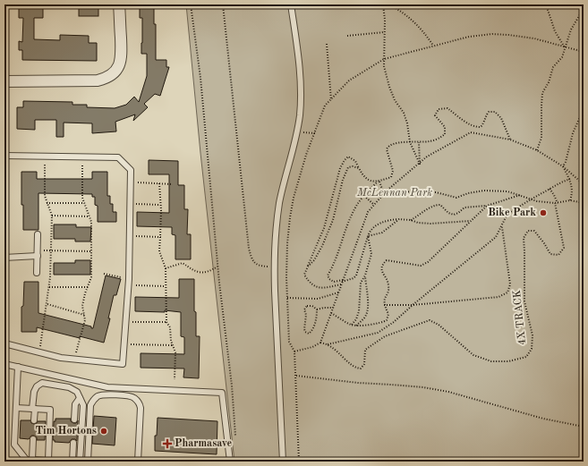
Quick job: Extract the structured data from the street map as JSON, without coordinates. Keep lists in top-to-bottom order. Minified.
{"streets":{"path":["4X TRACK"]},"parks":["McLennan Park"],"places":{"other":["Bike Park","Tim Hortons"],"health":["Pharmasave"]}}
